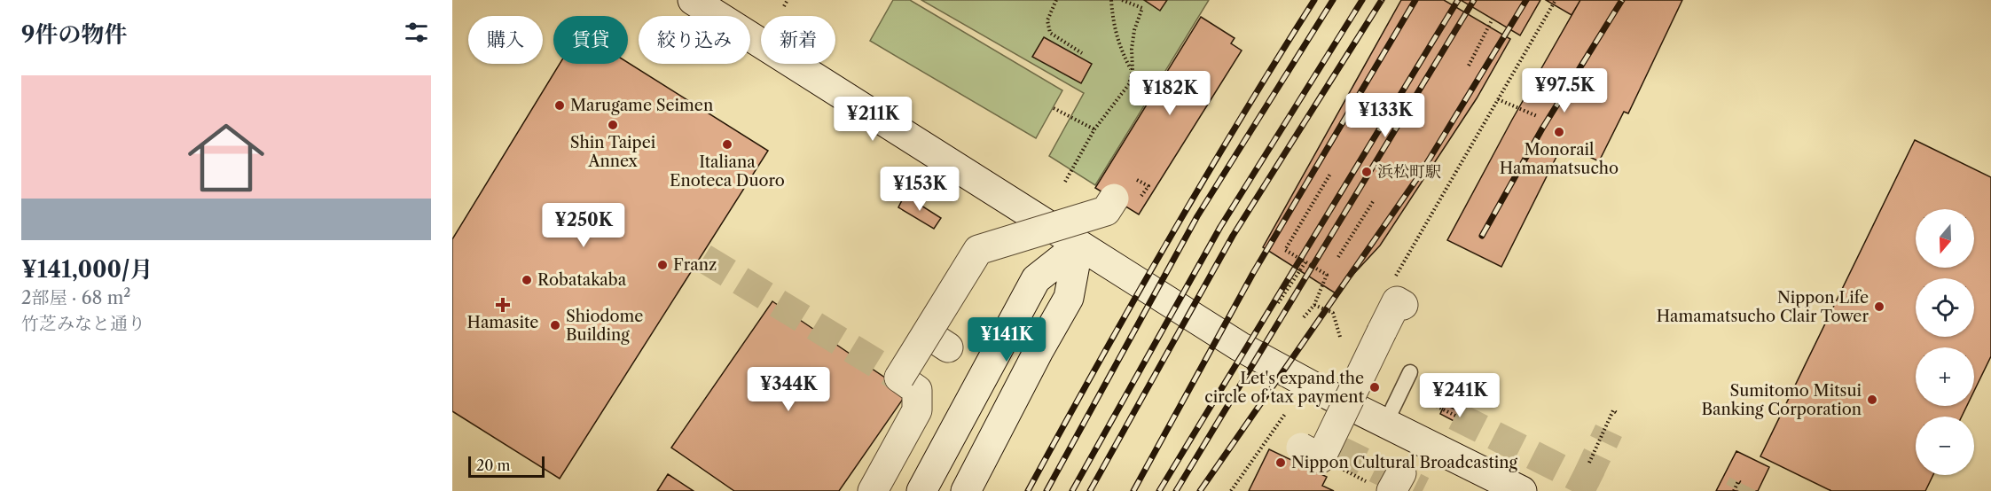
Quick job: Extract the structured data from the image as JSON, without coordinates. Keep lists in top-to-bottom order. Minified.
{"places":{"other":["Marugame Seimen","Shin Taipei Annex","Monorail Hamamatsucho","Italiana Enoteca Duoro","浜松町駅","Franz","Robatakaba","Nippon Life Hamamatsucho Clair Tower","Shiodome Building","Let's expand the circle of tax payment","Sumitomo Mitsui Banking Corporation","Nippon Cultural Broadcasting"],"health":["Hamasite"]},"scale_bar":"20 m","north":"bottom","page":{"heading":"9件の物件","chip":["購入","賃貸","絞り込み","新着"],"list":[{"name":"¥141,000/月","note":"2部屋 · 68 m² · 竹芝みなと通り"}],"price":["¥97.5K","¥182K","¥133K","¥211K","¥153K","¥250K","¥141K","¥344K","¥241K"],"map_buttons":["+","−"],"scale":"20 m"}}
